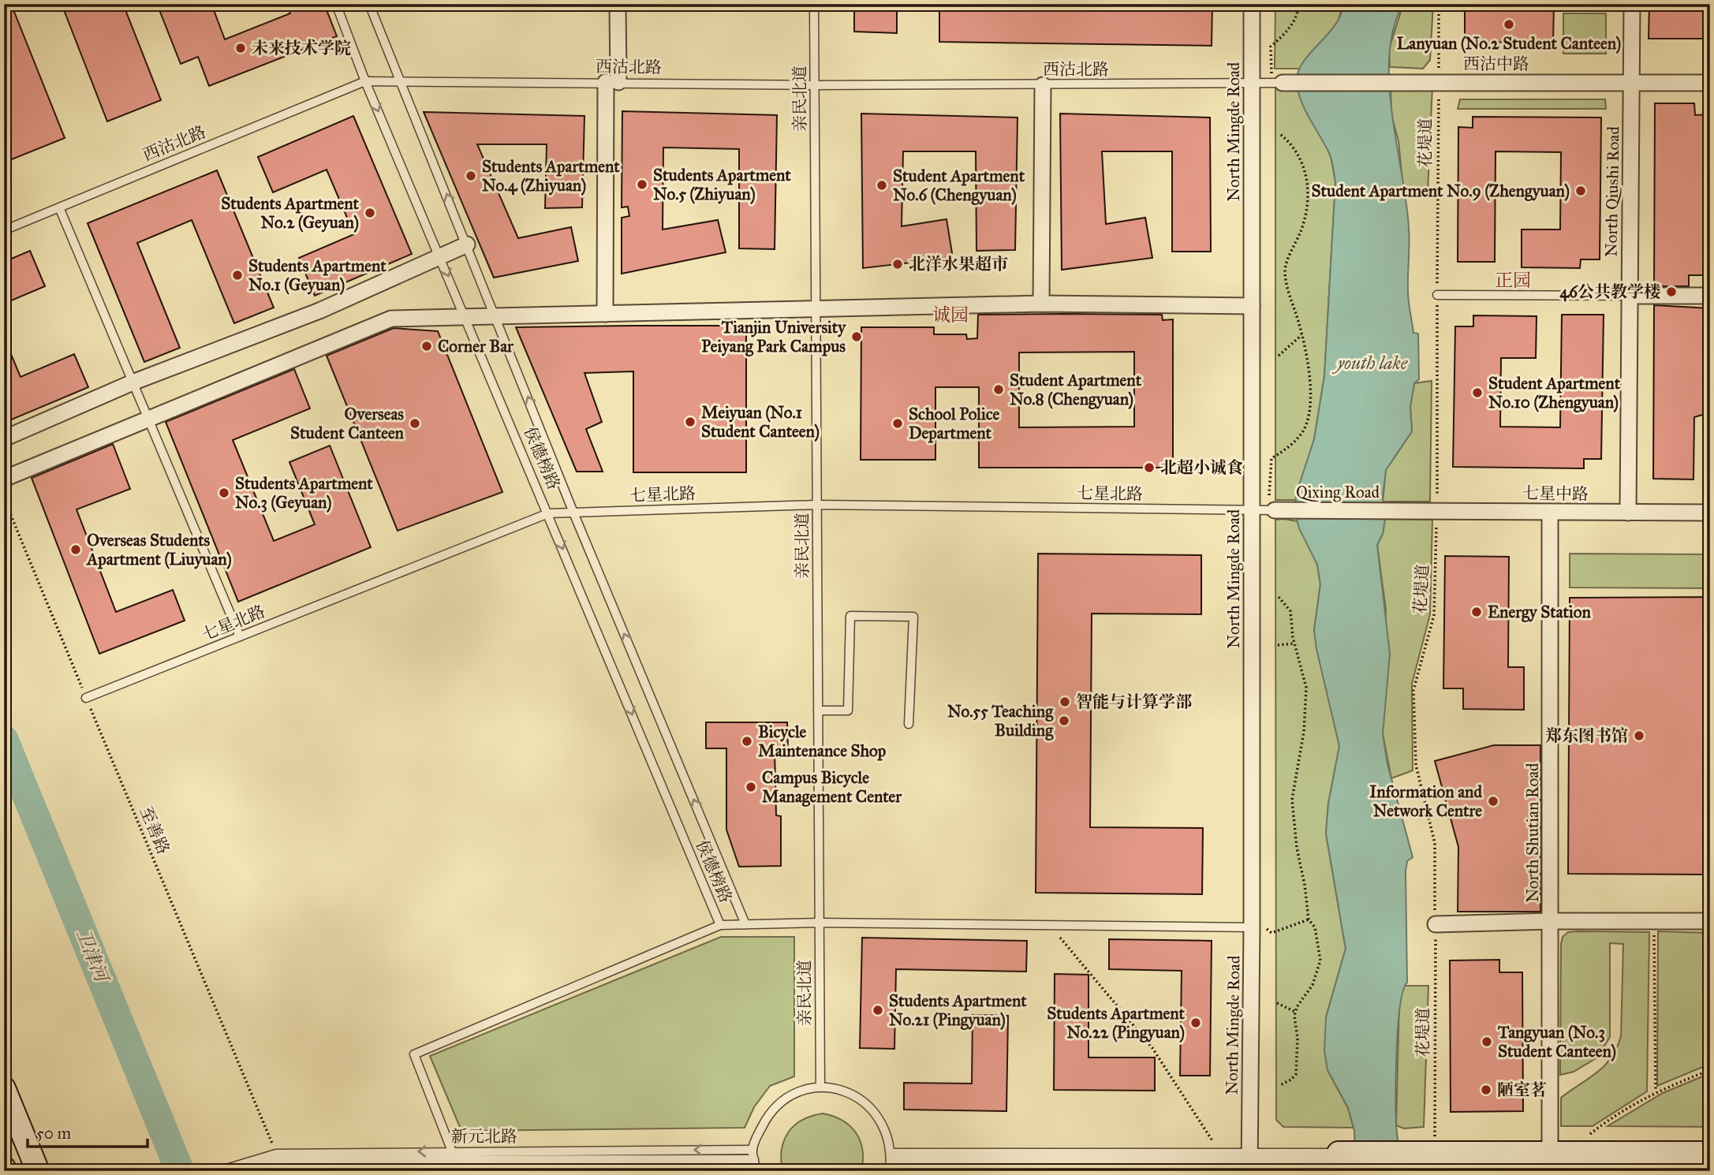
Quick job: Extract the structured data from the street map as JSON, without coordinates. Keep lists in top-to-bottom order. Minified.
{"streets":{"street":["西沽中路","North Mingde Road","North Qiushi Road","Qixing Road","七星中路","North Shutian Road"],"lane":["西沽北路","亲民北道","侯德榜路","七星北路","新元北路"],"path":["花堤道","至善路"]},"crossings":[["西沽中路","西沽北路"],["西沽中路","花堤道"],["西沽中路","North Qiushi Road"],["西沽北路","亲民北道"],["西沽北路","North Mingde Road"],["西沽北路","侯德榜路"],["亲民北道","七星北路"],["North Mingde Road","Qixing Road"],["North Mingde Road","七星北路"],["花堤道","七星中路"],["North Qiushi Road","七星中路"],["侯德榜路","七星北路"],["Qixing Road","七星北路"],["Qixing Road","七星中路"],["七星北路","至善路"],["七星中路","North Shutian Road"],["至善路","新元北路"]],"districts":["正园","诚园"],"water":["youth lake","卫津河"],"places":["Lanyuan (No.2 Student Canteen)","未来技术学院","Students Apartment No.4 (Zhiyuan)","Students Apartment No.5 (Zhiyuan)","Student Apartment No.6 (Chengyuan)","Student Apartment No.9 (Zhengyuan)","Students Apartment No.2 (Geyuan)","北洋水果超市","Students Apartment No.1 (Geyuan)","46公共教学楼","Tianjin University Peiyang Park Campus","Corner Bar","Student Apartment No.8 (Chengyuan)","Student Apartment No.10 (Zhengyuan)","Meiyuan (No.1 Student Canteen)","Overseas Student Canteen","School Police Department","北超小诚食","Students Apartment No.3 (Geyuan)","Overseas Students Apartment (Liuyuan)","Energy Station","智能与计算学部","No.55 Teaching Building","郑东图书馆","Bicycle Maintenance Shop","Campus Bicycle Management Center","Information and Network Centre","Students Apartment No.21 (Pingyuan)","Students Apartment No.22 (Pingyuan)","Tangyuan (No.3 Student Canteen)","陋室茗"],"scale_bar":"50 m"}
